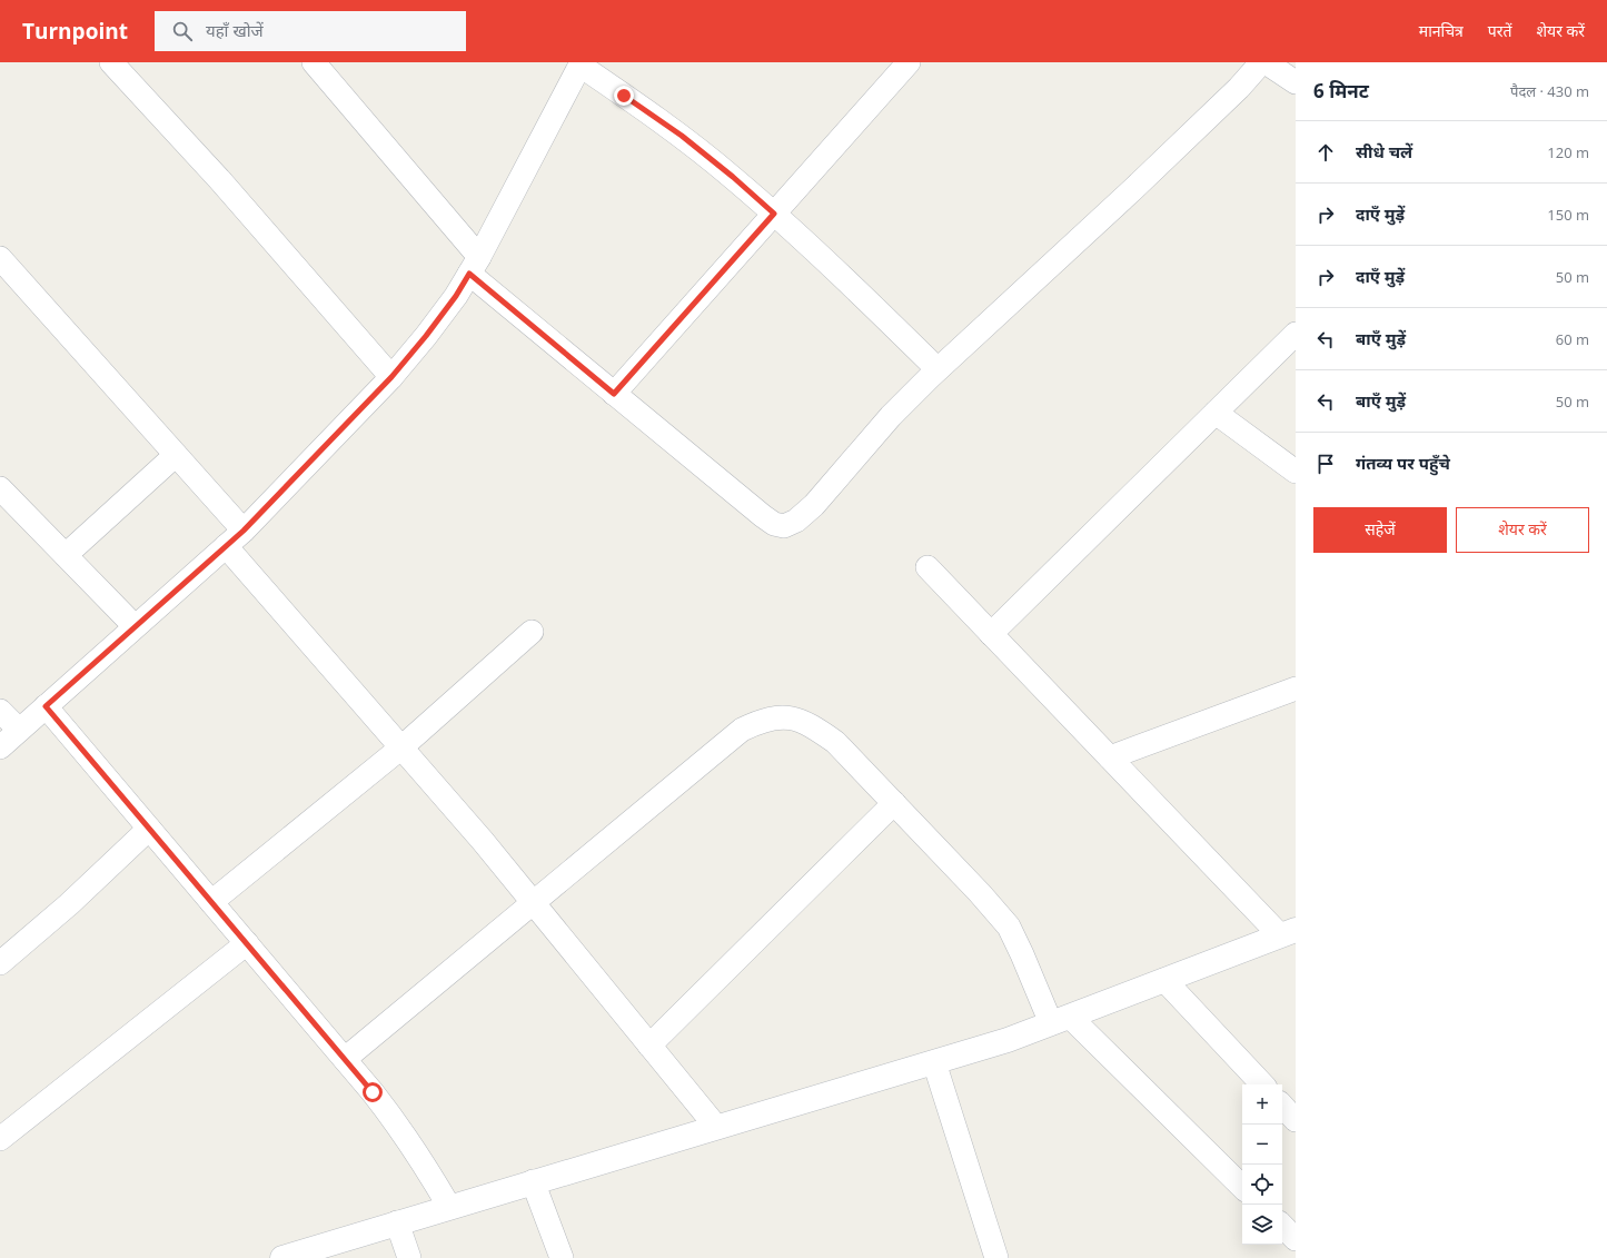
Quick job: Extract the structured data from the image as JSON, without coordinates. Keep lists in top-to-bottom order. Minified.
{"page":{"header":"Turnpoint","search":"यहाँ खोजें","nav":["मानचित्र","परतें","शेयर करें"],"heading":["6 मिनट","पैदल · 430 m"],"list":[["सीधे चलें","120 m"],["दाएँ मुड़ें","150 m"],["दाएँ मुड़ें","50 m"],["बाएँ मुड़ें","60 m"],["बाएँ मुड़ें","50 m"],"गंतव्य पर पहुँचे"],"buttons":["सहेजें","शेयर करें"],"map_buttons":["+","−"]}}
